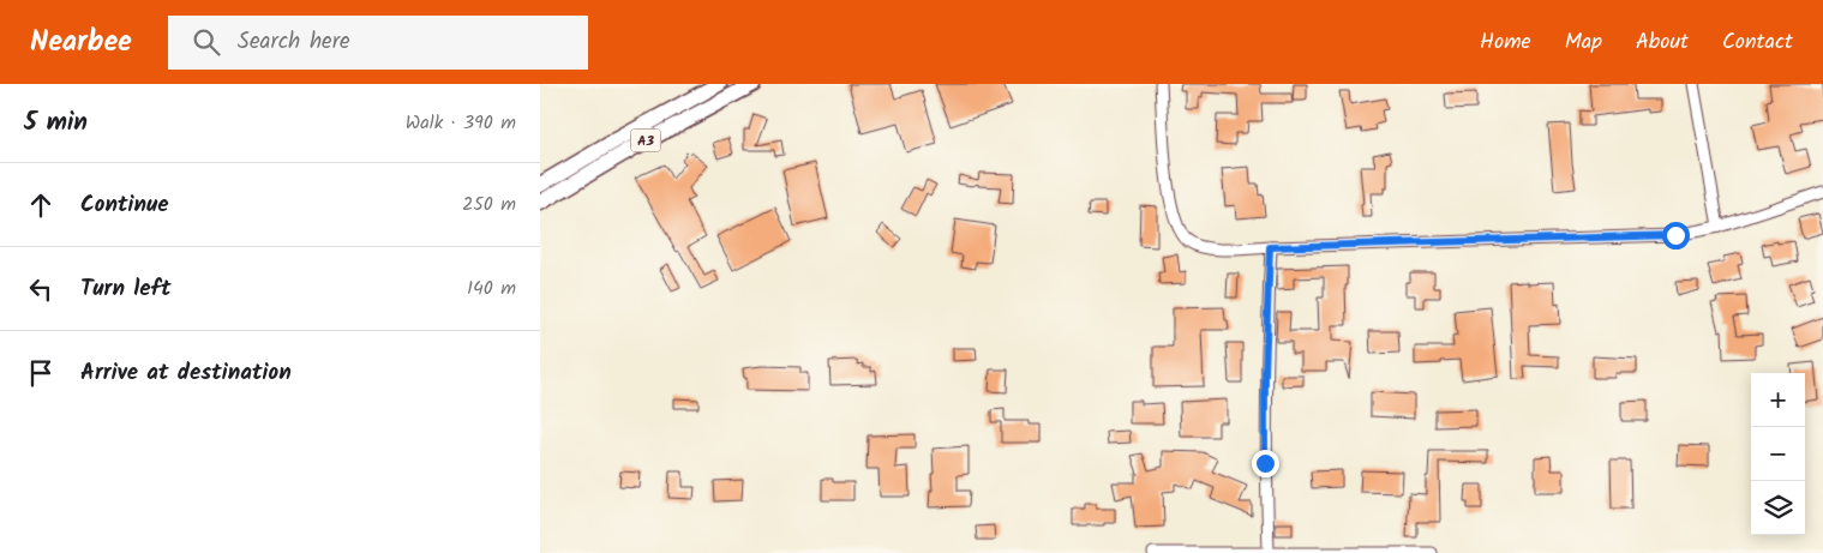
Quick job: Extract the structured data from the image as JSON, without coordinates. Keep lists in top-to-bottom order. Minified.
{"streets":{"highway":["A3"]},"page":{"header":"Nearbee","search":"Search here","nav":["Home","Map","About","Contact"],"heading":["5 min","Walk · 390 m"],"list":[["Continue","250 m"],["Turn left","140 m"],"Arrive at destination"],"map_buttons":["+","−"]}}
